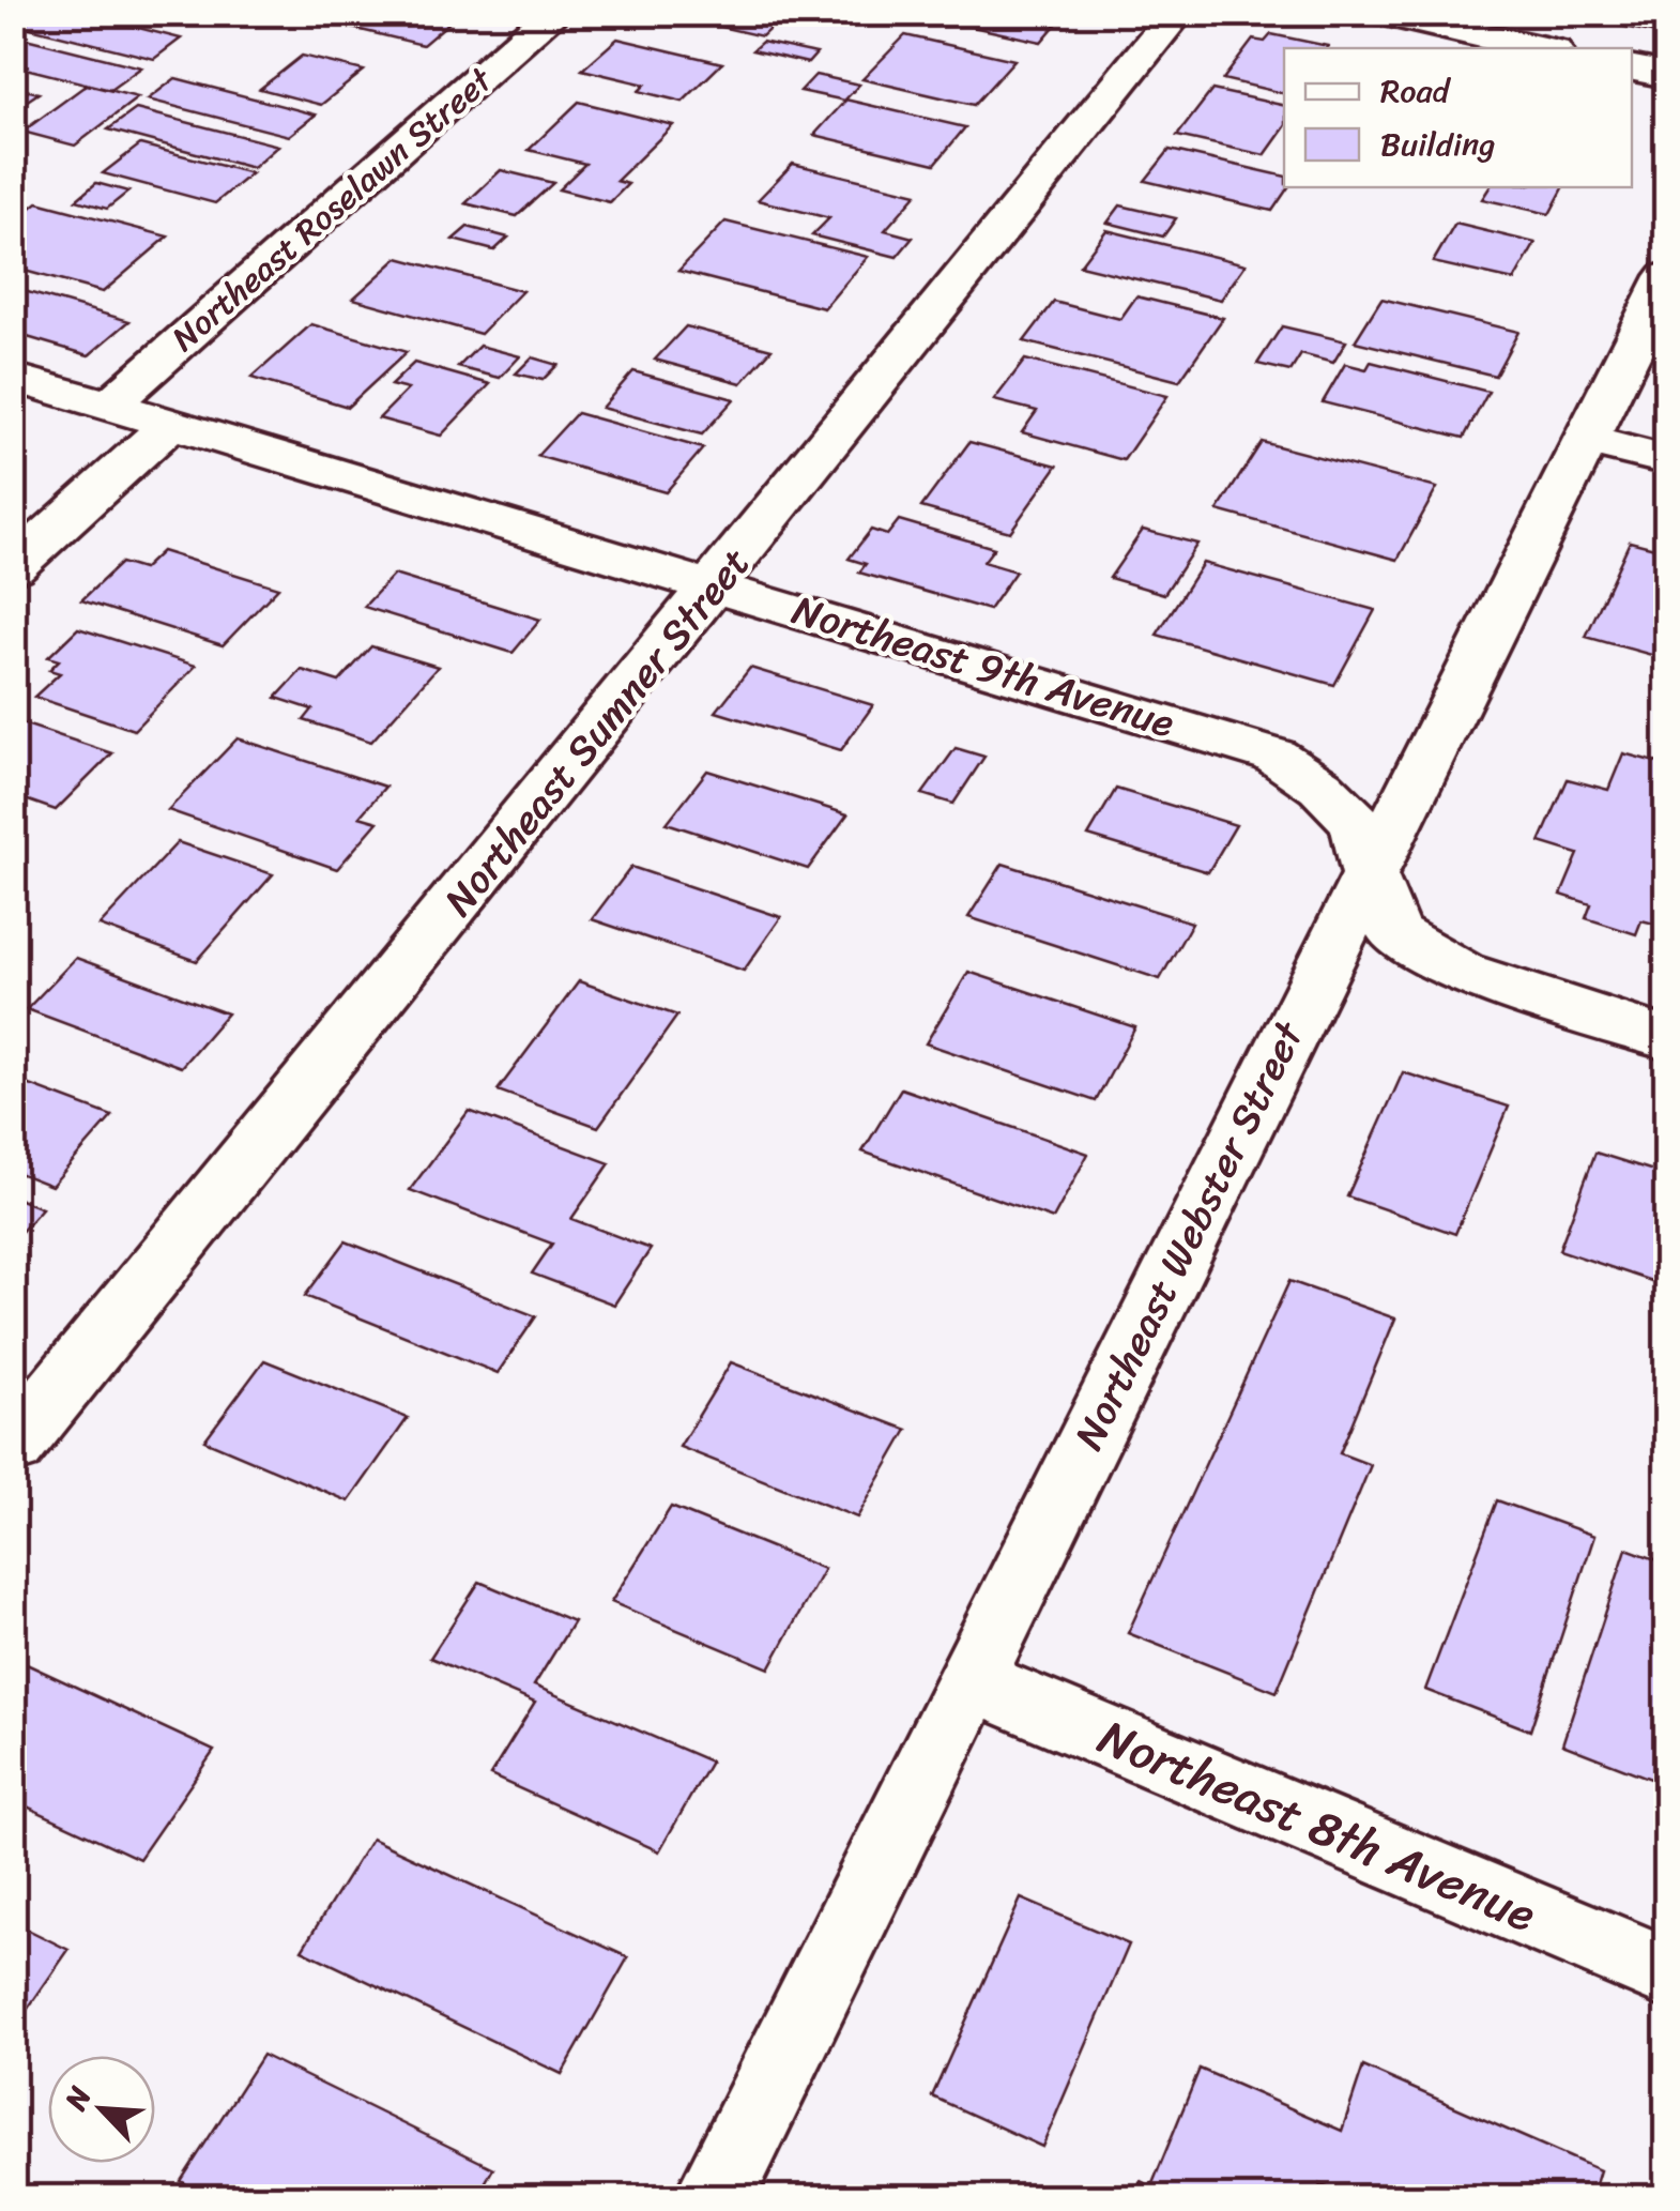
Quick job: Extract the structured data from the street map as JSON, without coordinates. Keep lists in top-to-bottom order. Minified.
{"streets":{"street":["Northeast Roselawn Street","Northeast 9th Avenue","Northeast Sumner Street","Northeast Webster Street","Northeast 8th Avenue"]},"crossings":[["Northeast Roselawn Street","Northeast 9th Avenue"],["Northeast 9th Avenue","Northeast Sumner Street"],["Northeast 9th Avenue","Northeast Webster Street"],["Northeast Webster Street","Northeast 8th Avenue"]],"legend":["Road","Building"],"north":"top left"}
